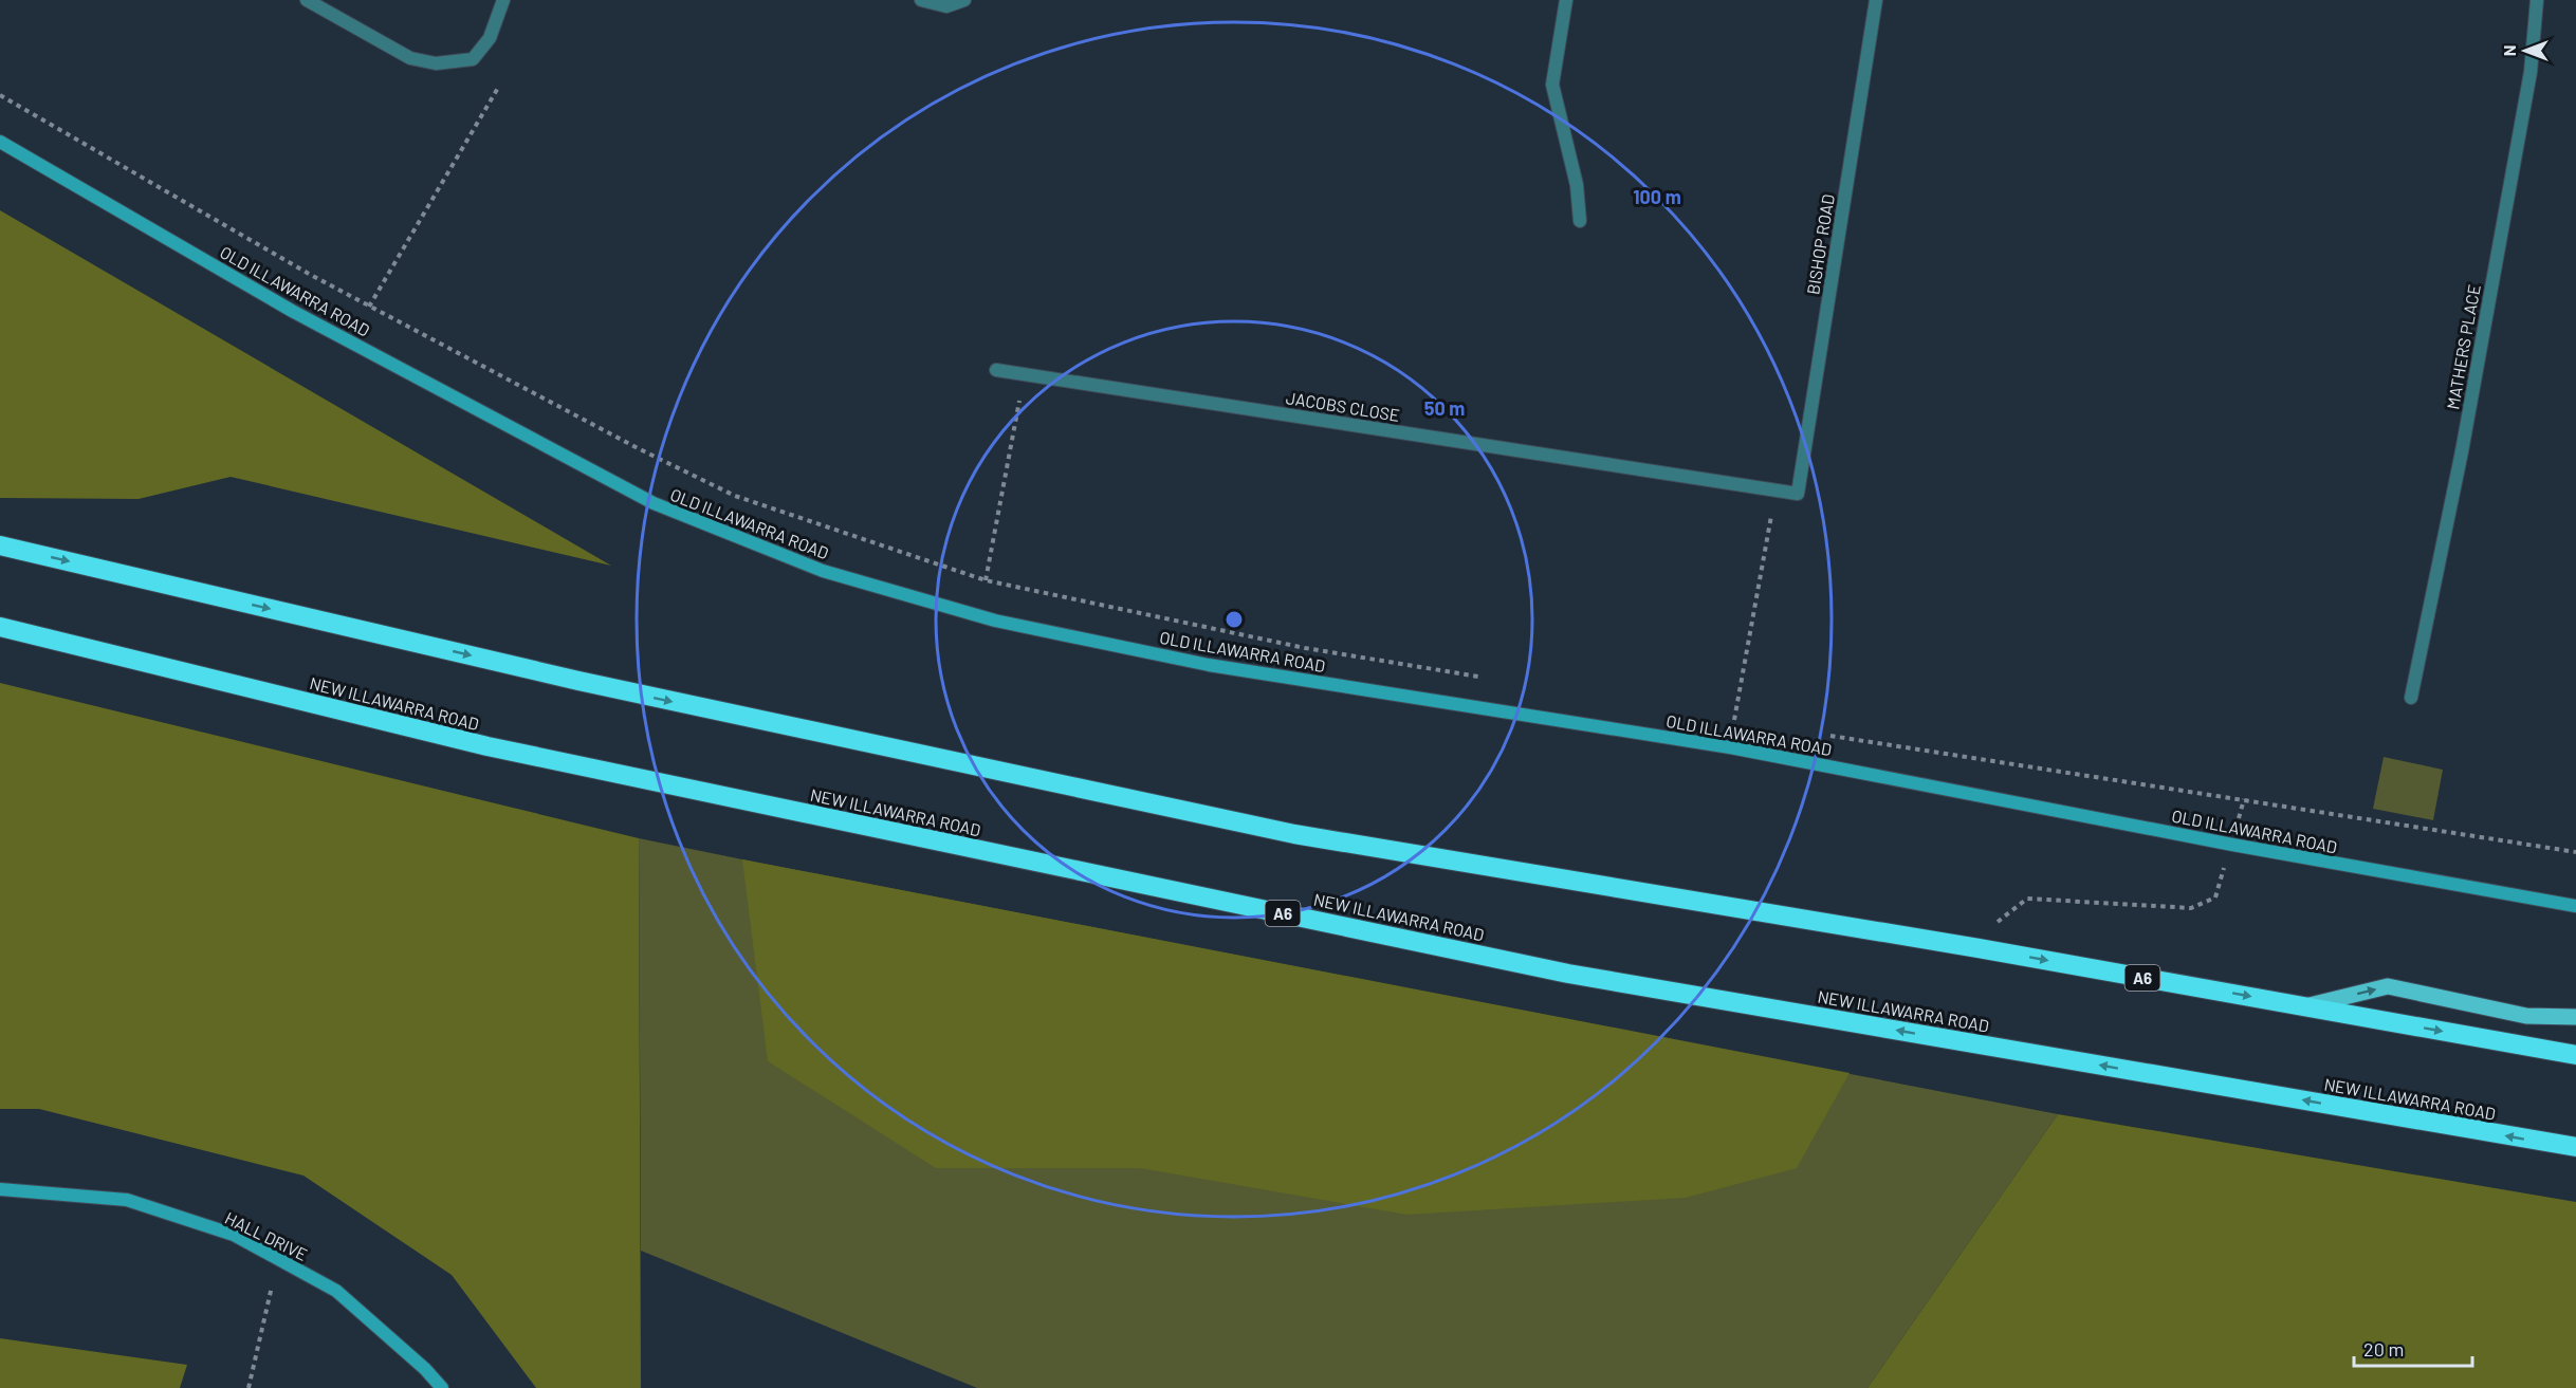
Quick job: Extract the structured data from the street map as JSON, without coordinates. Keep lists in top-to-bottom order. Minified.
{"streets":{"highway":["NEW ILLAWARRA ROAD","A6"],"street":["BISHOP ROAD","OLD ILLAWARRA ROAD","MATHERS PLACE","JACOBS CLOSE","HALL DRIVE"]},"crossings":[["BISHOP ROAD","JACOBS CLOSE"]],"scale_bar":"20 m","north":"left","rings":["100 m","50 m"]}
